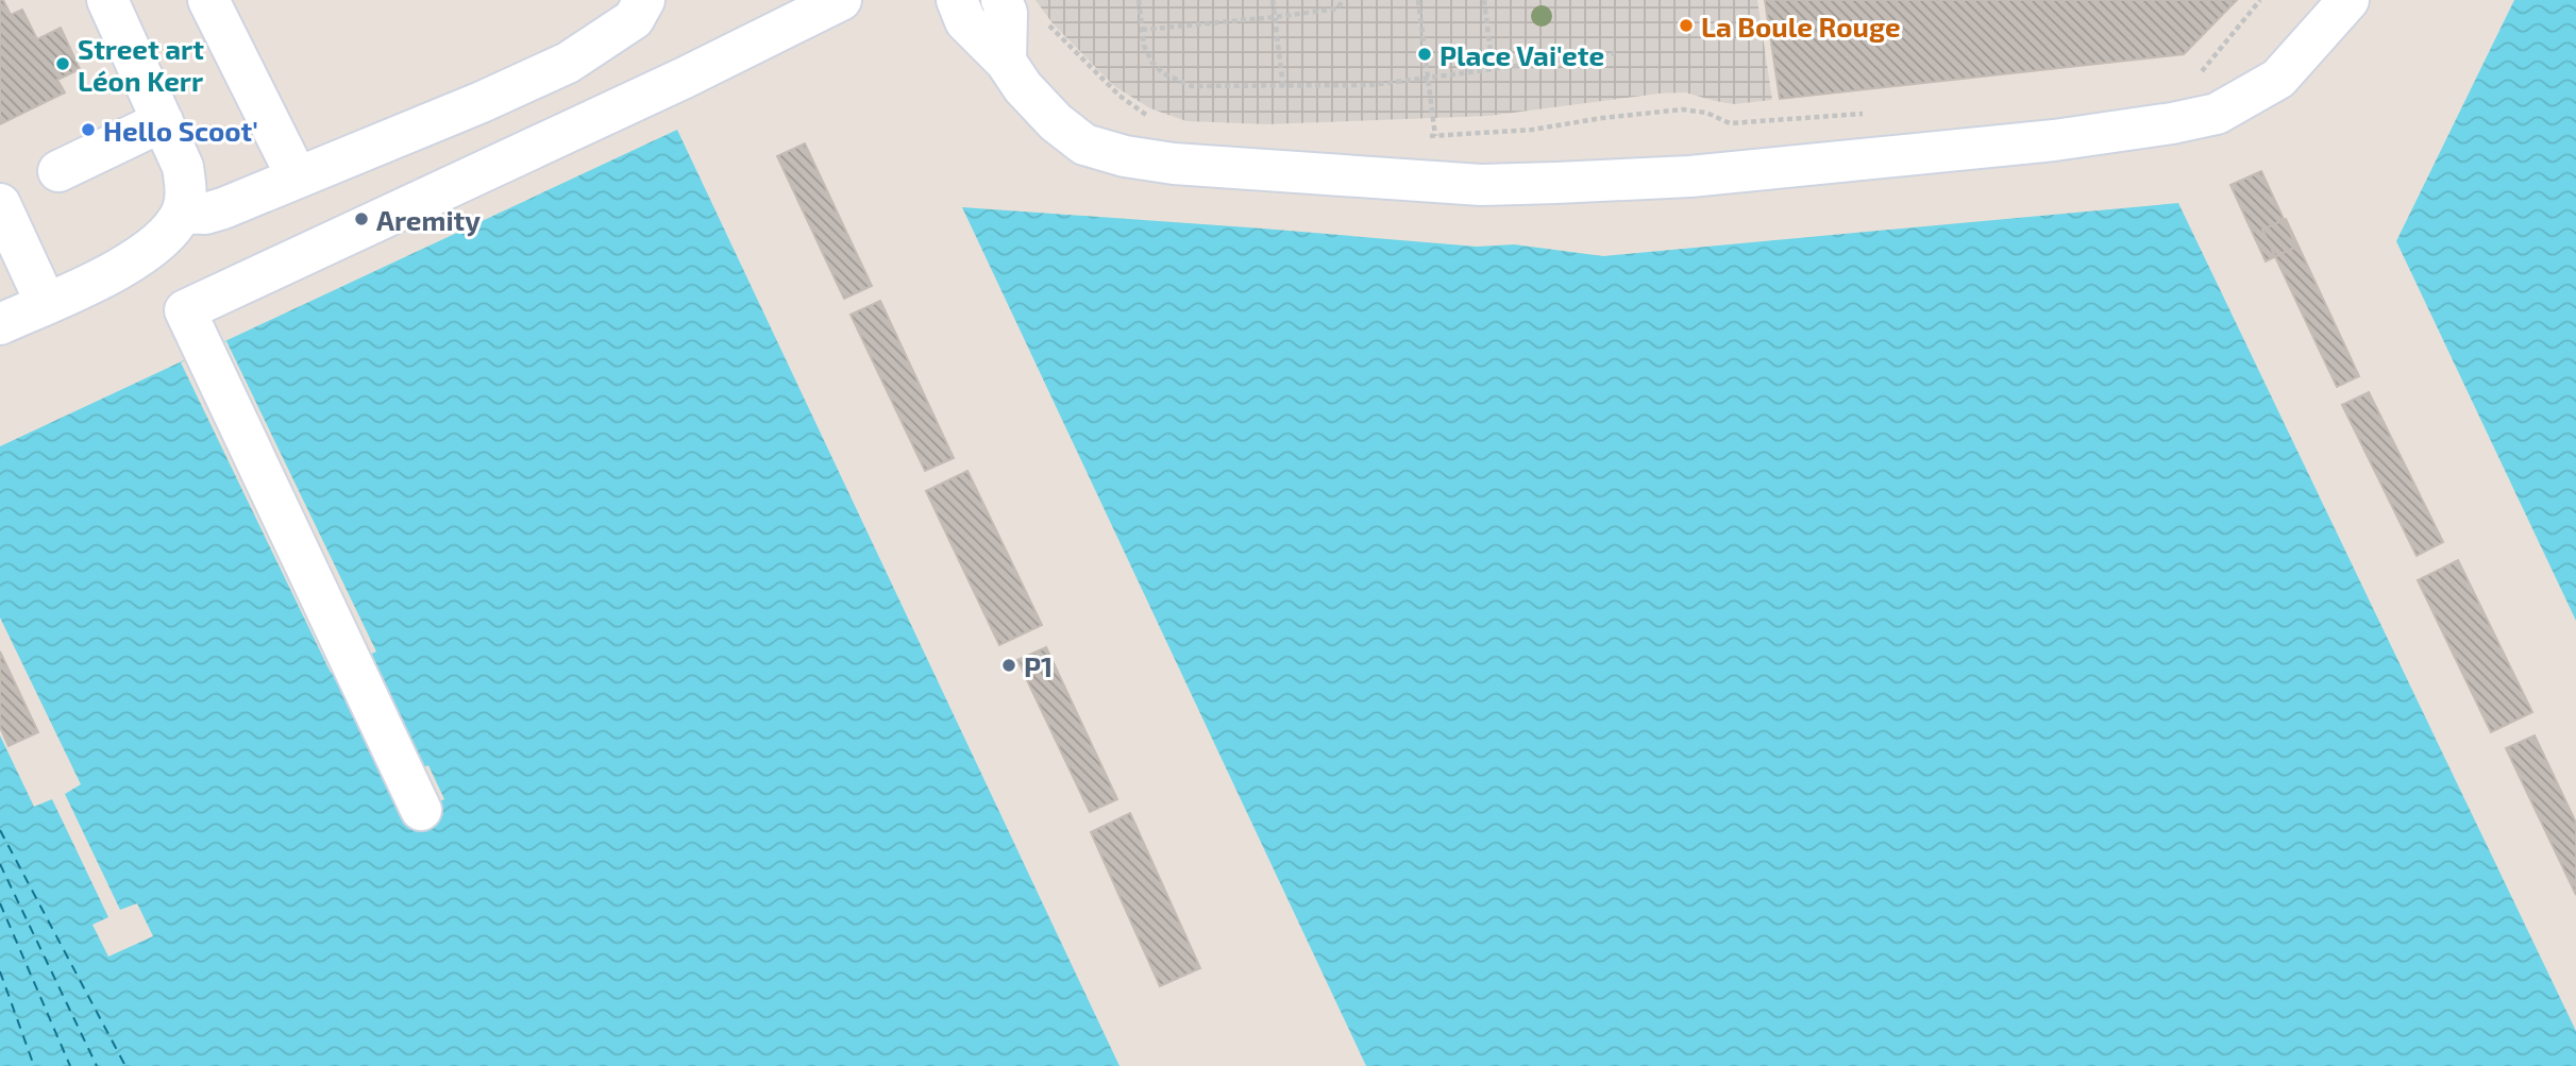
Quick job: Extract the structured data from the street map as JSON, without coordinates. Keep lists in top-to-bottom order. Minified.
{"places":["La Boule Rouge","Place Vai'ete","Street art Léon Kerr","Hello Scoot'","Aremity","P1"]}
